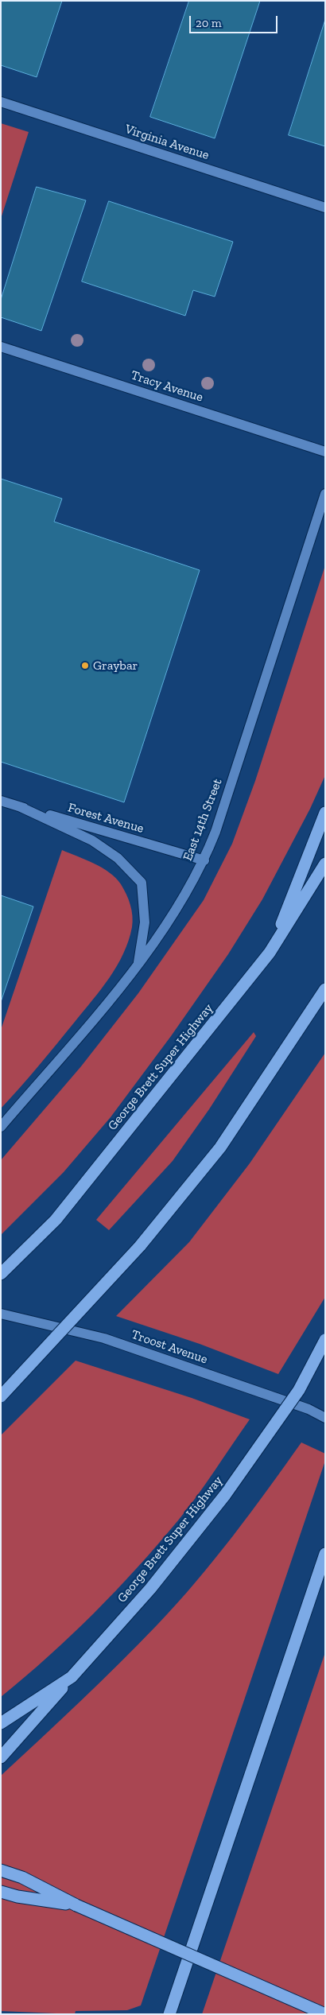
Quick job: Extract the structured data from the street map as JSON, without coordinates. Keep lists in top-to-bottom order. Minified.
{"streets":{"highway":["George Brett Super Highway"],"street":["Virginia Avenue","Tracy Avenue","Forest Avenue","East 14th Street","Troost Avenue"]},"crossings":[["Forest Avenue","East 14th Street"]],"places":["Graybar"],"scale_bar":"20 m"}
